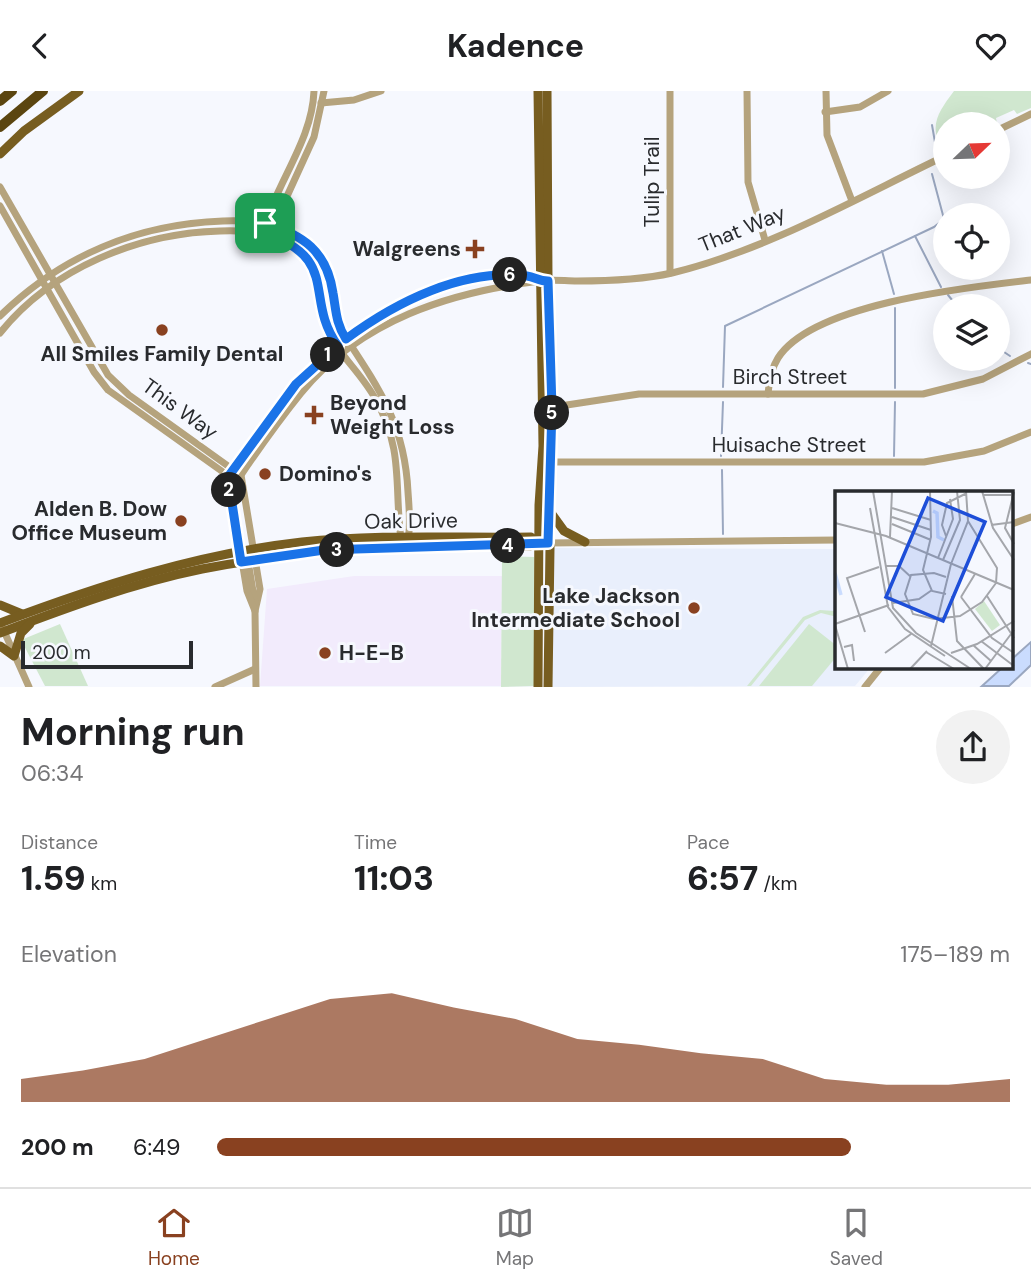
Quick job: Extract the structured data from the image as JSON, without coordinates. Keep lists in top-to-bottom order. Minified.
{"streets":{"main road":["Oak Drive"],"street":["Tulip Trail","That Way","Birch Street","This Way","Huisache Street"]},"crossings":[["Tulip Trail","That Way"],["That Way","This Way"]],"places":{"health":["Walgreens","Beyond Weight Loss"],"other":["All Smiles Family Dental","Domino's","Alden B. Dow Office Museum","Lake Jackson Intermediate School","H-E-B"]},"scale_bar":"200 m","north":"top right","page":{"header":"Kadence","pins":["6","1","5","2","4","3"],"scale":"200 m","heading":["Morning run","06:34"],"stats":[["Distance","1.59 km"],["Time","11:03"],["Pace","6:57 /km"]],"chart":["Elevation","175–189 m"],"list":[{"name":"200 m","note":"6:49"}],"tabs":["Home","Map","Saved"]}}
